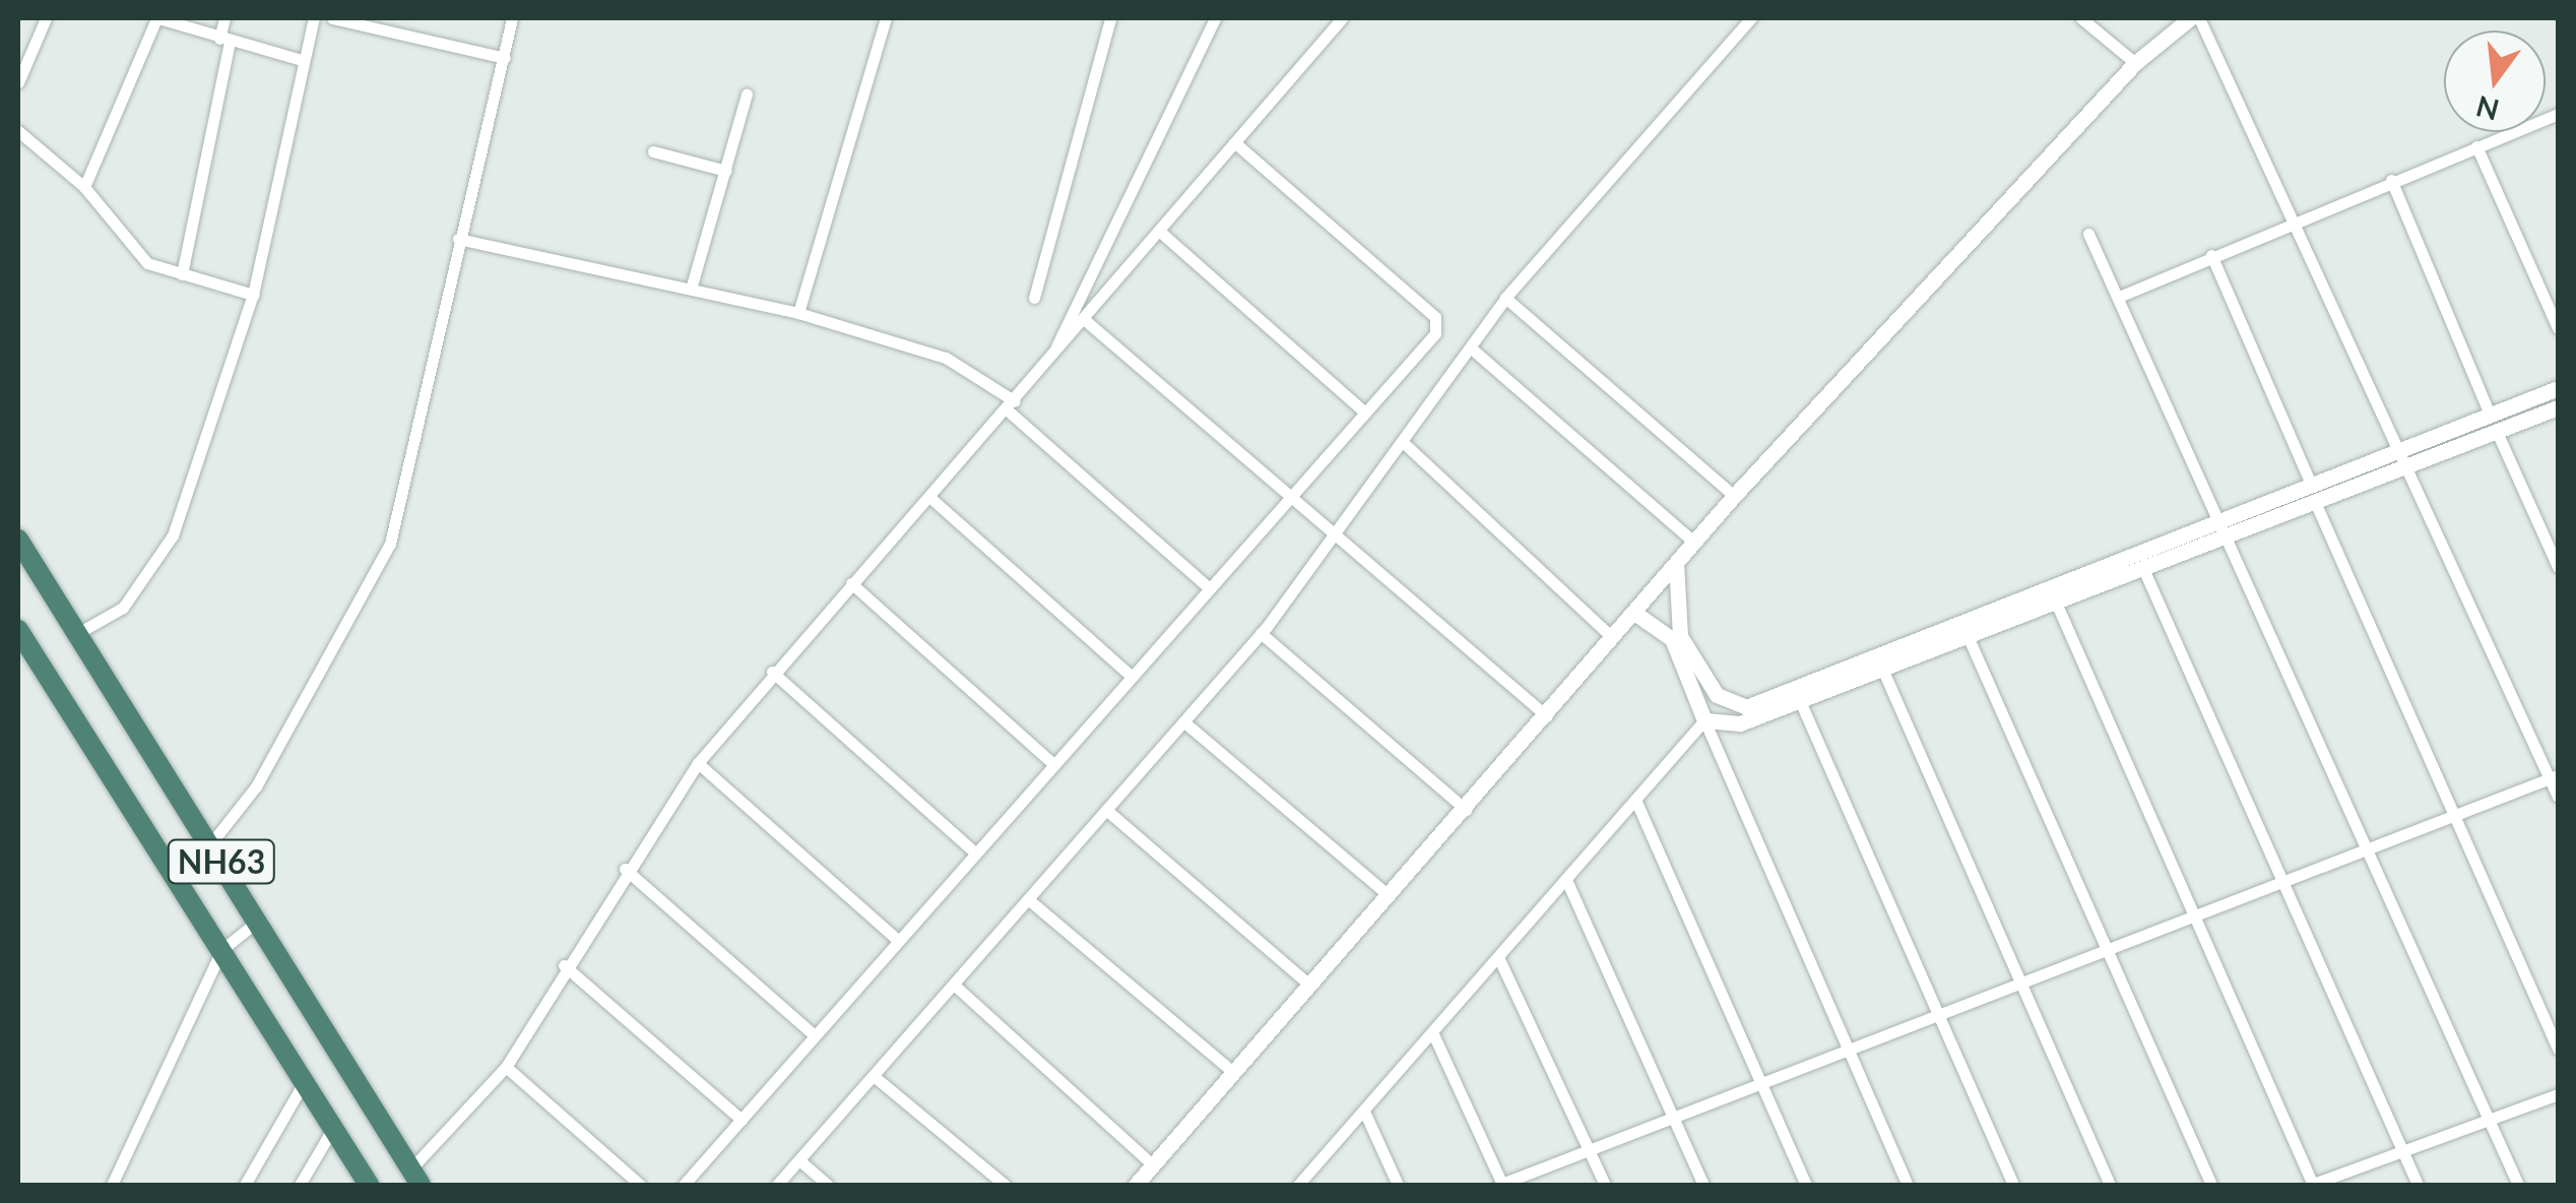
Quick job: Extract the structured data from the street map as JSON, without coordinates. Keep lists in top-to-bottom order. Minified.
{"streets":{"highway":["NH63"]},"north":"bottom"}
